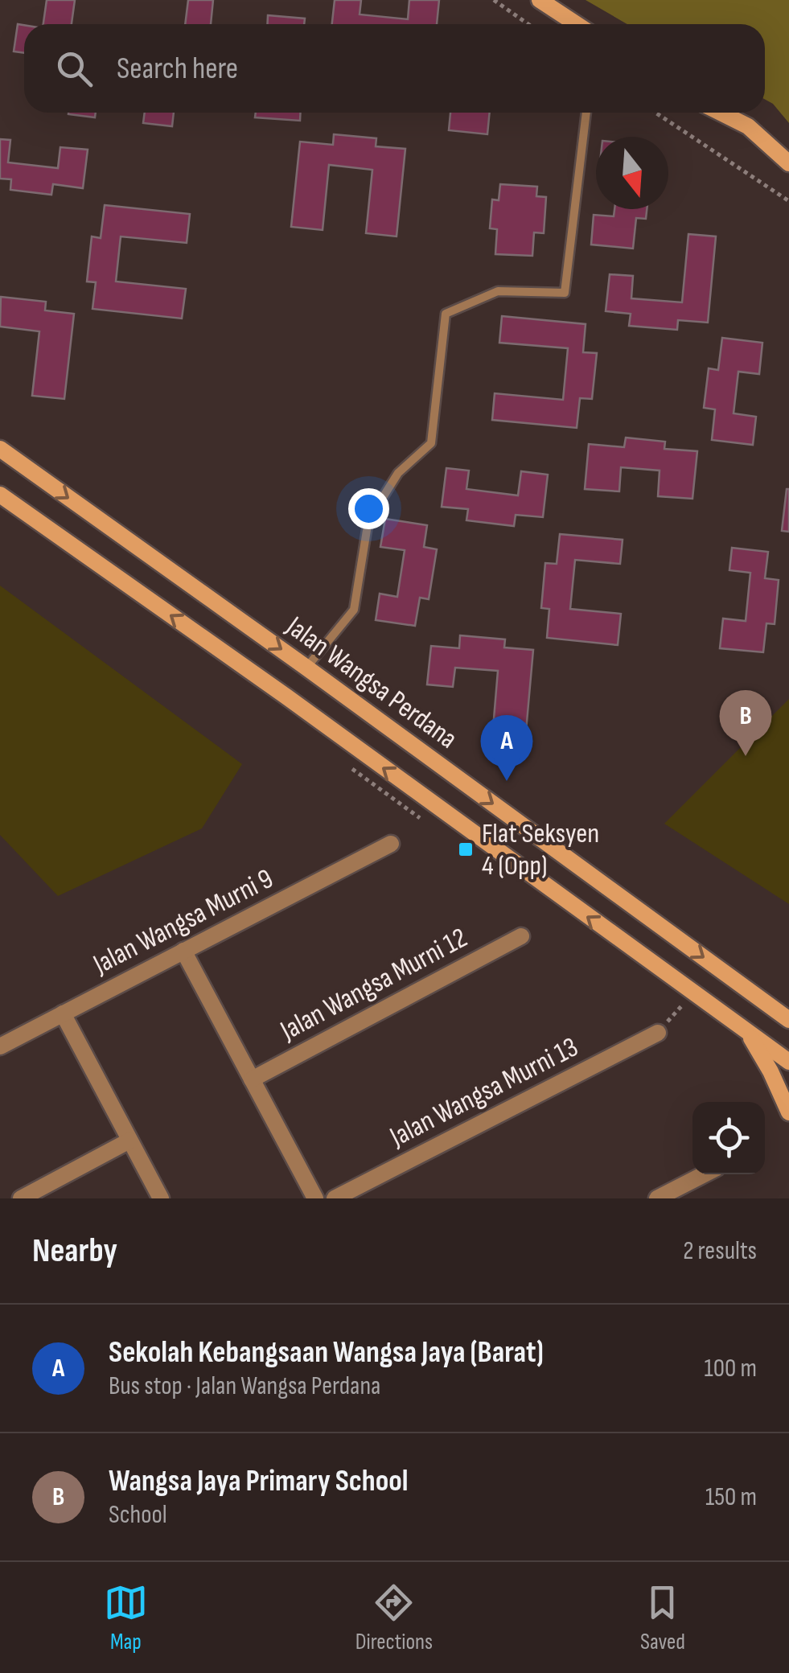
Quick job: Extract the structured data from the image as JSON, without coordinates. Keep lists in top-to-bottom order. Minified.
{"streets":{"main road":["Jalan Wangsa Perdana"],"street":["Jalan Wangsa Murni 9","Jalan Wangsa Murni 12","Jalan Wangsa Murni 13"]},"places":{"transit":["Flat Seksyen 4 (Opp)"]},"north":"bottom","page":{"search":"Search here","pins":["B","A"],"heading":["Nearby","2 results"],"list":[{"mark":"A","name":"Sekolah Kebangsaan Wangsa Jaya (Barat)","note":"Bus stop · Jalan Wangsa Perdana","value":"100 m"},{"mark":"B","name":"Wangsa Jaya Primary School","note":"School","value":"150 m"}],"nav":["Map","Directions","Saved"]}}
